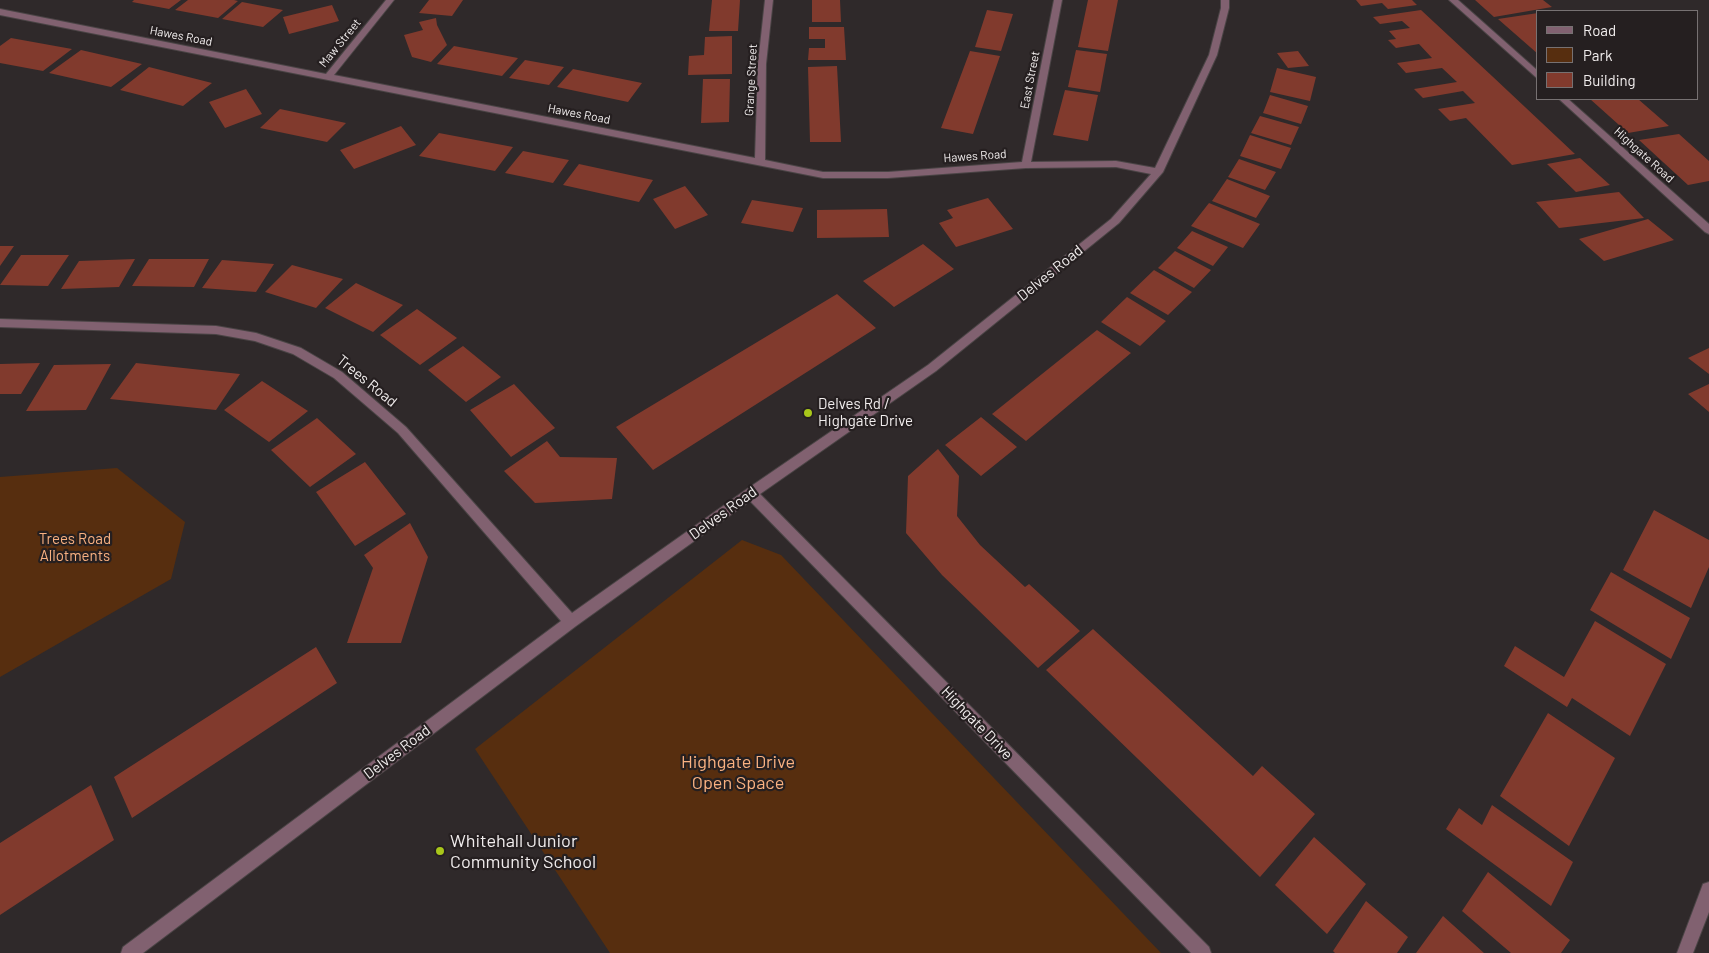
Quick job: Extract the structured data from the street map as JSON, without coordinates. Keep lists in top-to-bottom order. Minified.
{"streets":{"street":["Hawes Road","Maw Street","Grange Street","East Street","Highgate Road","Delves Road","Trees Road","Highgate Drive"]},"crossings":[["Hawes Road","Maw Street"],["Hawes Road","Grange Street"],["Hawes Road","East Street"],["Hawes Road","Delves Road"],["Delves Road","Trees Road"],["Delves Road","Highgate Drive"]],"parks":["Trees Road Allotments","Highgate Drive Open Space"],"places":["Delves Rd / Highgate Drive","Whitehall Junior Community School"],"legend":["Road","Park","Building"]}
